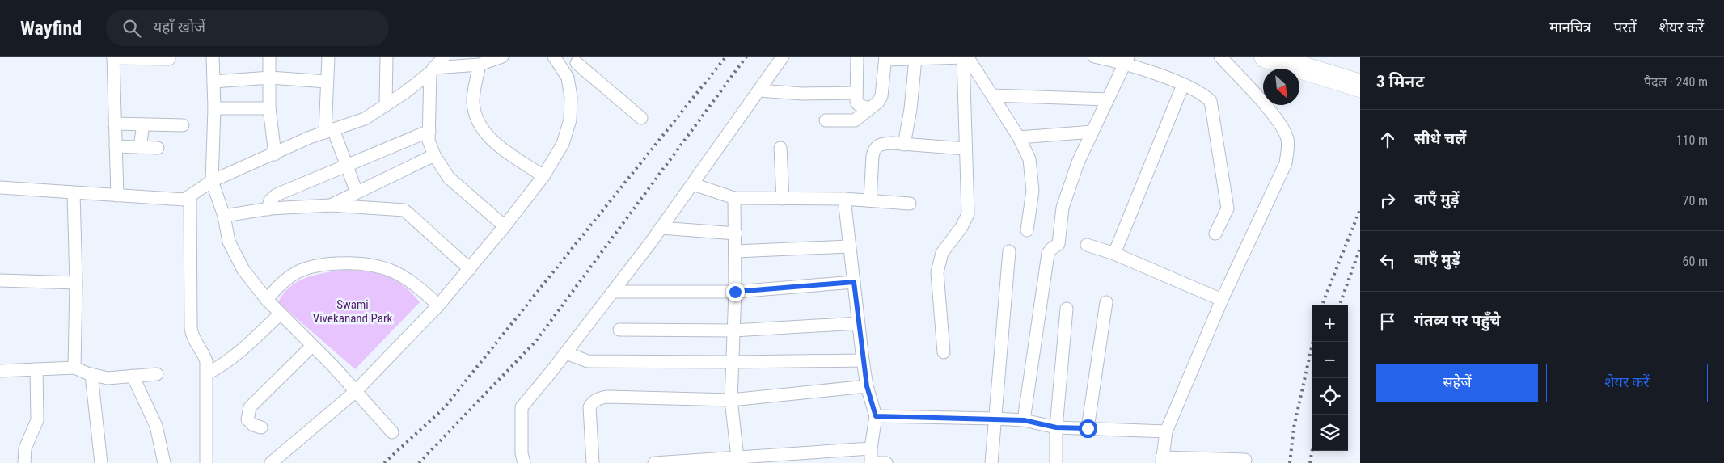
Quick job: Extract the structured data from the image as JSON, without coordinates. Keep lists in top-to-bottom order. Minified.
{"parks":["Swami Vivekanand Park"],"north":"bottom right","page":{"header":"Wayfind","search":"यहाँ खोजें","nav":["मानचित्र","परतें","शेयर करें"],"heading":["3 मिनट","पैदल · 240 m"],"list":[["सीधे चलें","110 m"],["दाएँ मुड़ें","70 m"],["बाएँ मुड़ें","60 m"],"गंतव्य पर पहुँचे"],"map_buttons":["+","−"],"buttons":["सहेजें","शेयर करें"]}}
